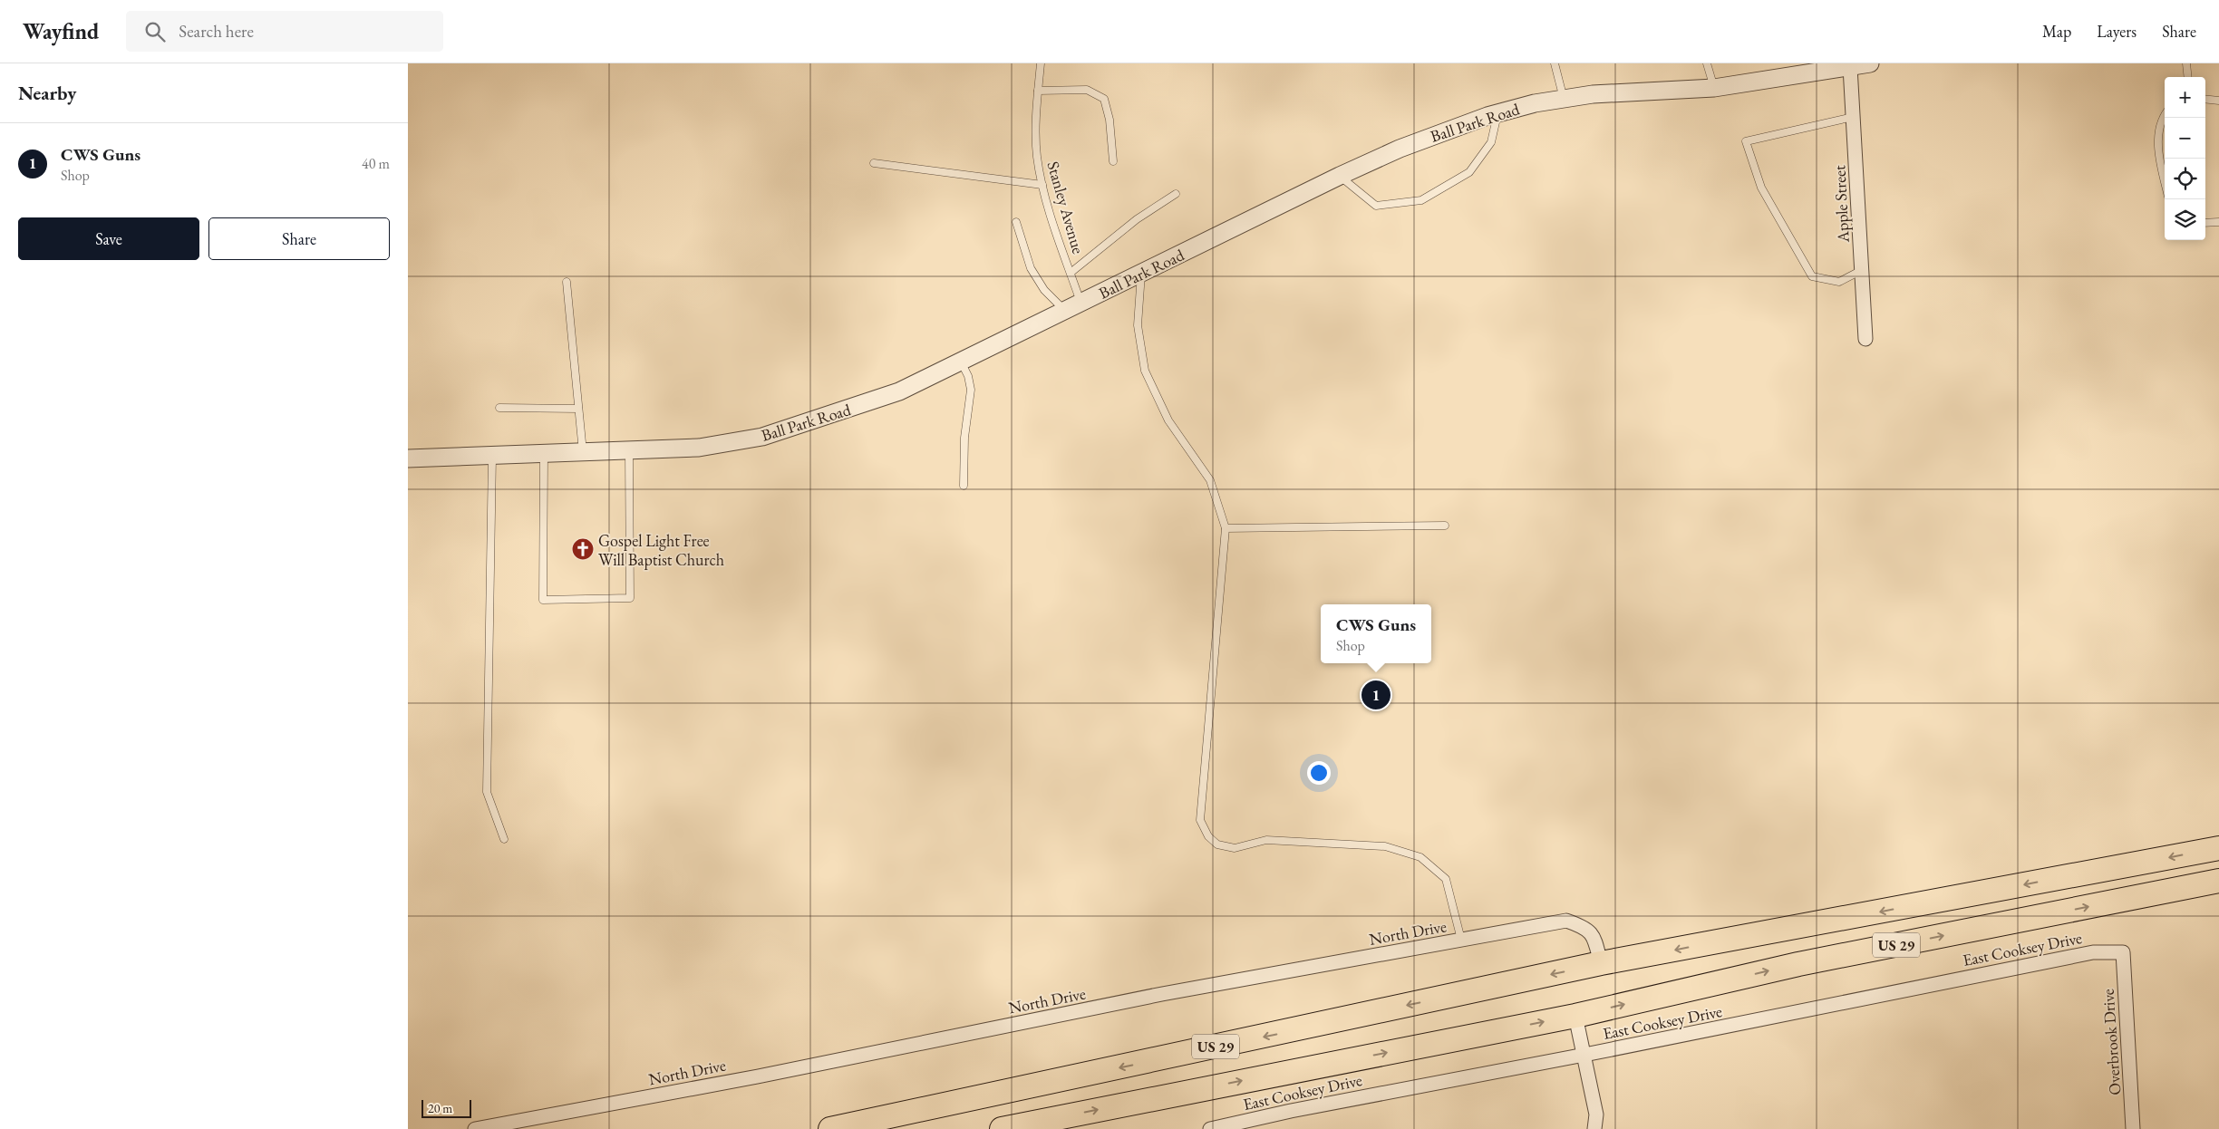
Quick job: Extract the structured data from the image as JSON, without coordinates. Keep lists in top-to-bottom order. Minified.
{"streets":{"highway":["US 29"],"street":["Ball Park Road","Apple Street","North Drive","East Cooksey Drive","Overbrook Drive"],"lane":["Stanley Avenue"]},"crossings":[["Ball Park Road","Apple Street"],["Ball Park Road","Stanley Avenue"],["North Drive","US 29"],["East Cooksey Drive","Overbrook Drive"]],"places":{"church":["Gospel Light Free Will Baptist Church"]},"scale_bar":"20 m","page":{"header":"Wayfind","search":"Search here","nav":["Map","Layers","Share"],"heading":"Nearby","map_buttons":["+","−"],"list":[{"mark":"1","name":"CWS Guns","note":"Shop","value":"40 m"}],"buttons":["Save","Share"],"popup":["CWS Guns","Shop"],"pins":"1","scale":"20 m"}}
